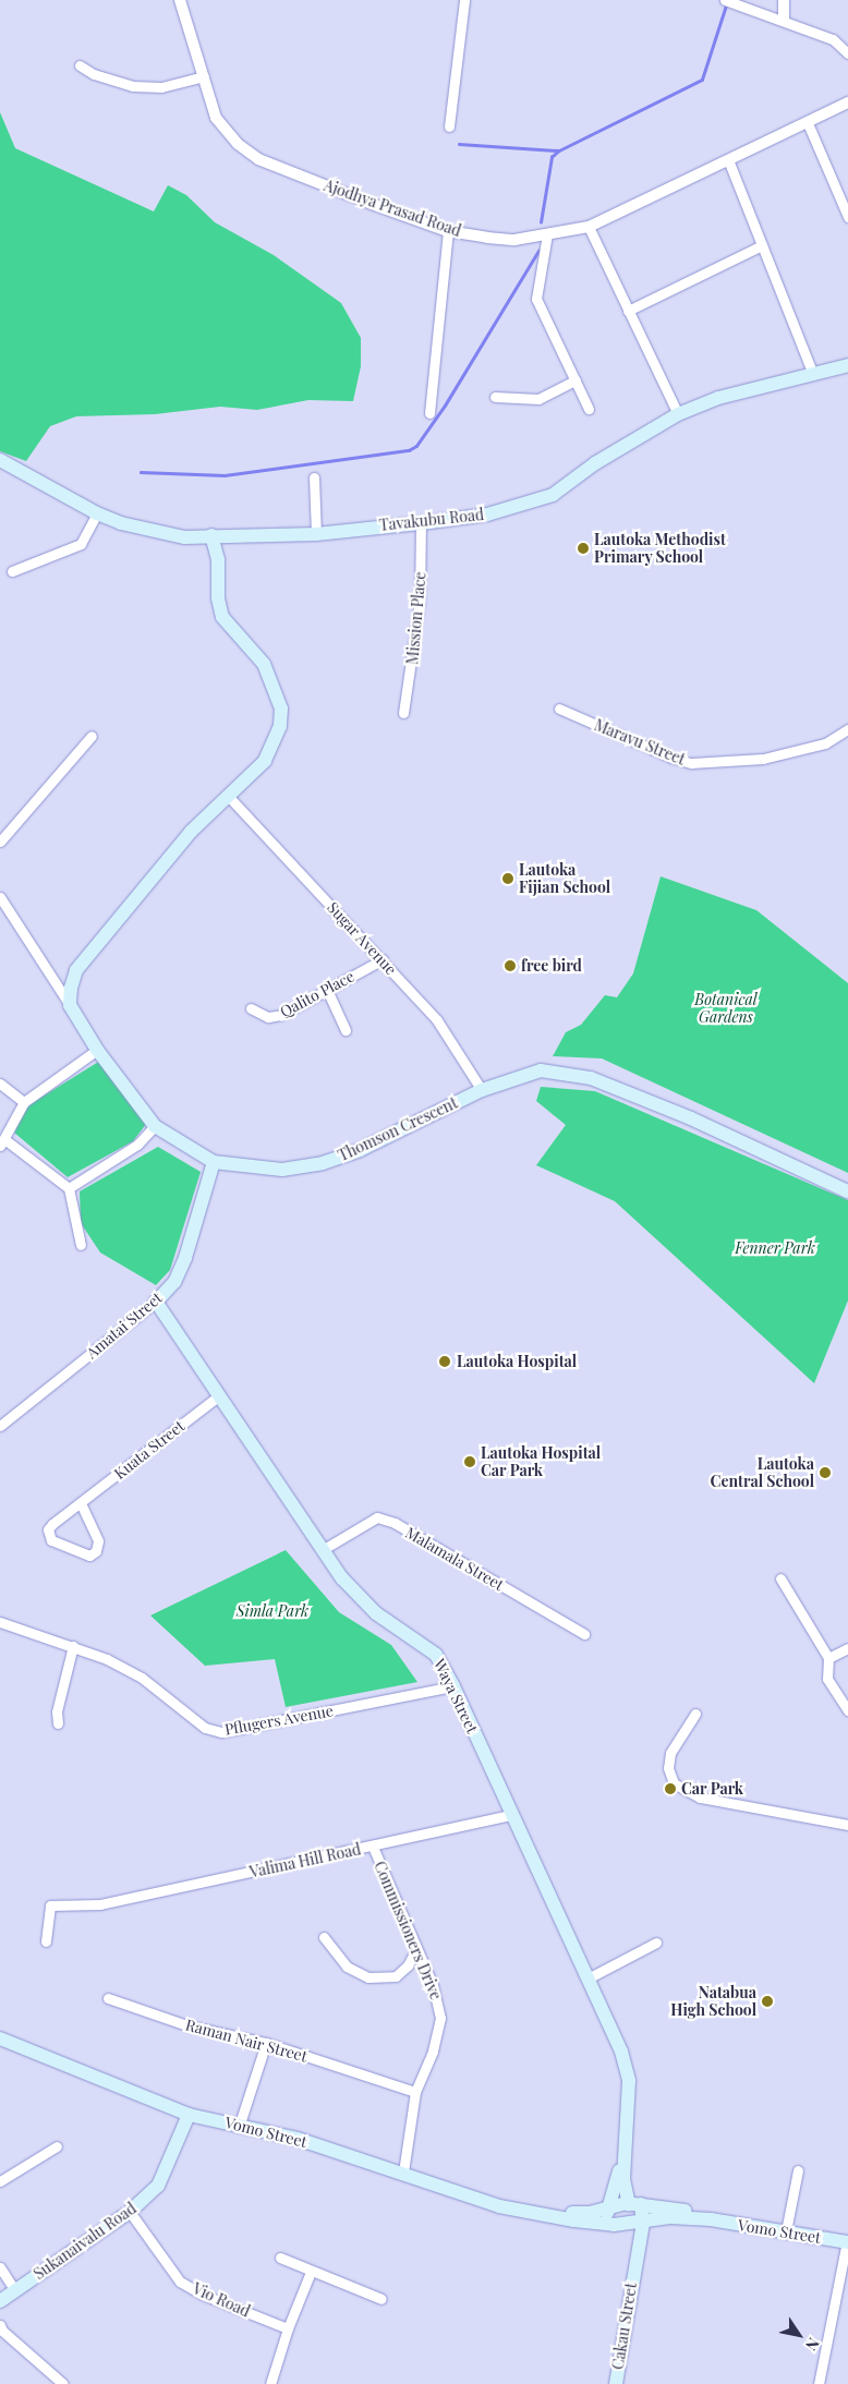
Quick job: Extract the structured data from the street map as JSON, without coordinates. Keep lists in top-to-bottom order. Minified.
{"streets":{"main road":["Tavakubu Road","Thomson Crescent","Amatai Street","Waya Street","Vomo Street","Sukanaivalu Road","Cakau Street"],"street":["Ajodhya Prasad Road","Mission Place","Maravu Street","Sugar Avenue","Qalito Place","Kuata Street","Malamala Street","Pflugers Avenue","Valima Hill Road","Commissioners Drive","Raman Nair Street","Vio Road"]},"crossings":[["Tavakubu Road","Mission Place"],["Sugar Avenue","Qalito Place"],["Sugar Avenue","Thomson Crescent"],["Thomson Crescent","Amatai Street"],["Amatai Street","Waya Street"],["Kuata Street","Waya Street"],["Malamala Street","Waya Street"],["Waya Street","Pflugers Avenue"],["Waya Street","Valima Hill Road"],["Waya Street","Vomo Street"],["Waya Street","Cakau Street"],["Valima Hill Road","Commissioners Drive"],["Commissioners Drive","Raman Nair Street"],["Commissioners Drive","Vomo Street"],["Vomo Street","Sukanaivalu Road"],["Vomo Street","Cakau Street"],["Sukanaivalu Road","Vio Road"]],"parks":["Botanical Gardens","Fenner Park","Simla Park"],"places":["Lautoka Methodist Primary School","Lautoka Fijian School","free bird","Lautoka Hospital","Lautoka Hospital Car Park","Lautoka Central School","Car Park","Natabua High School"],"north":"bottom right"}
